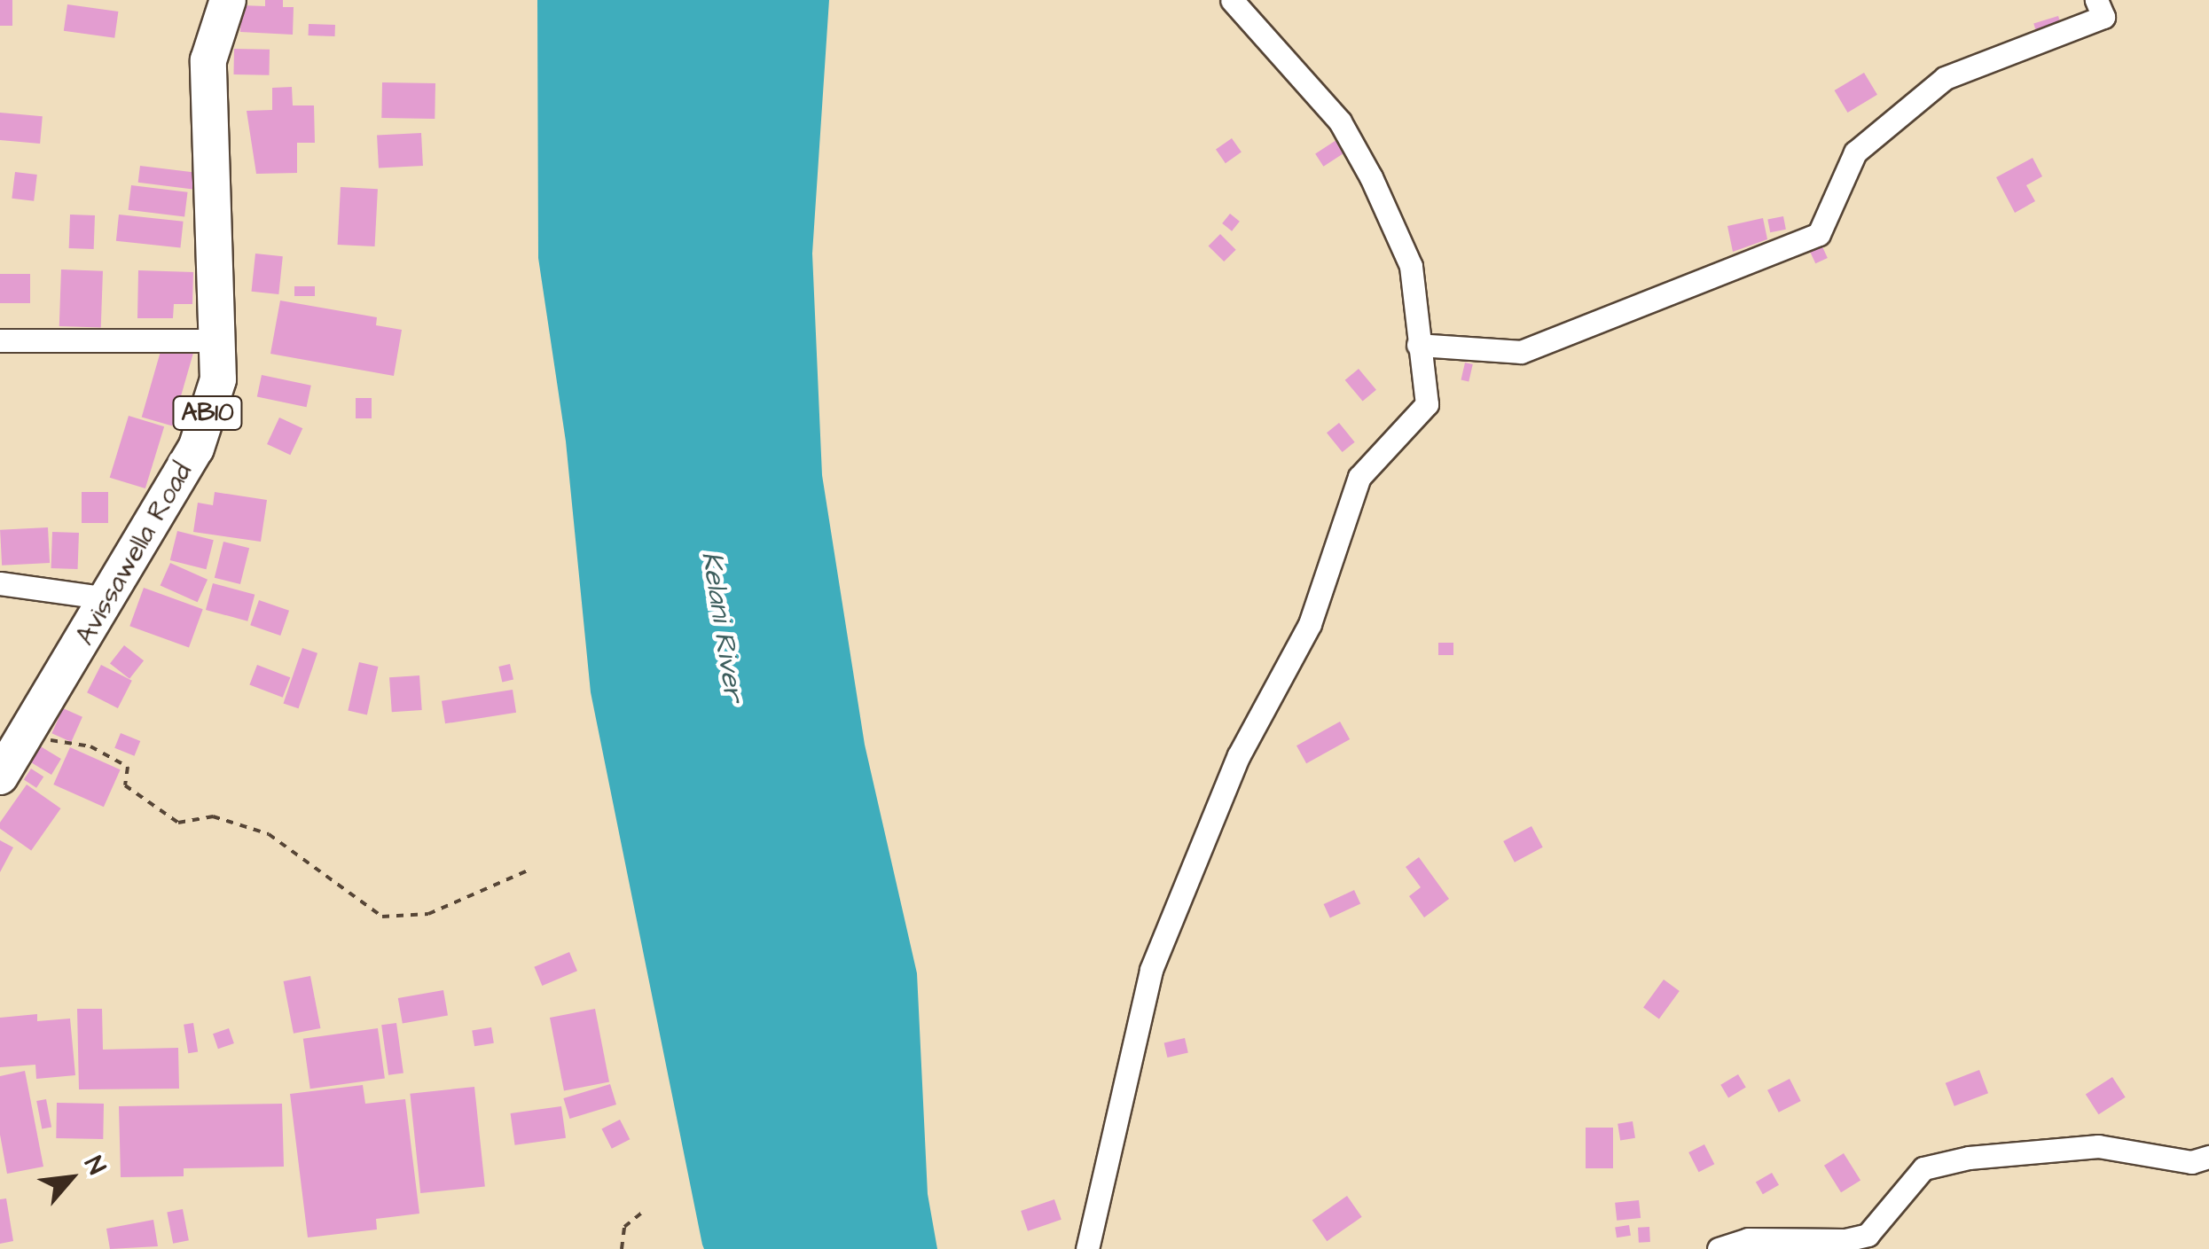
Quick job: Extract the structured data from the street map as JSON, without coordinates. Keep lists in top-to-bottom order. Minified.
{"streets":{"main road":["AB10","Avissawella Road"]},"water":["Kelani River"],"north":"top right"}
